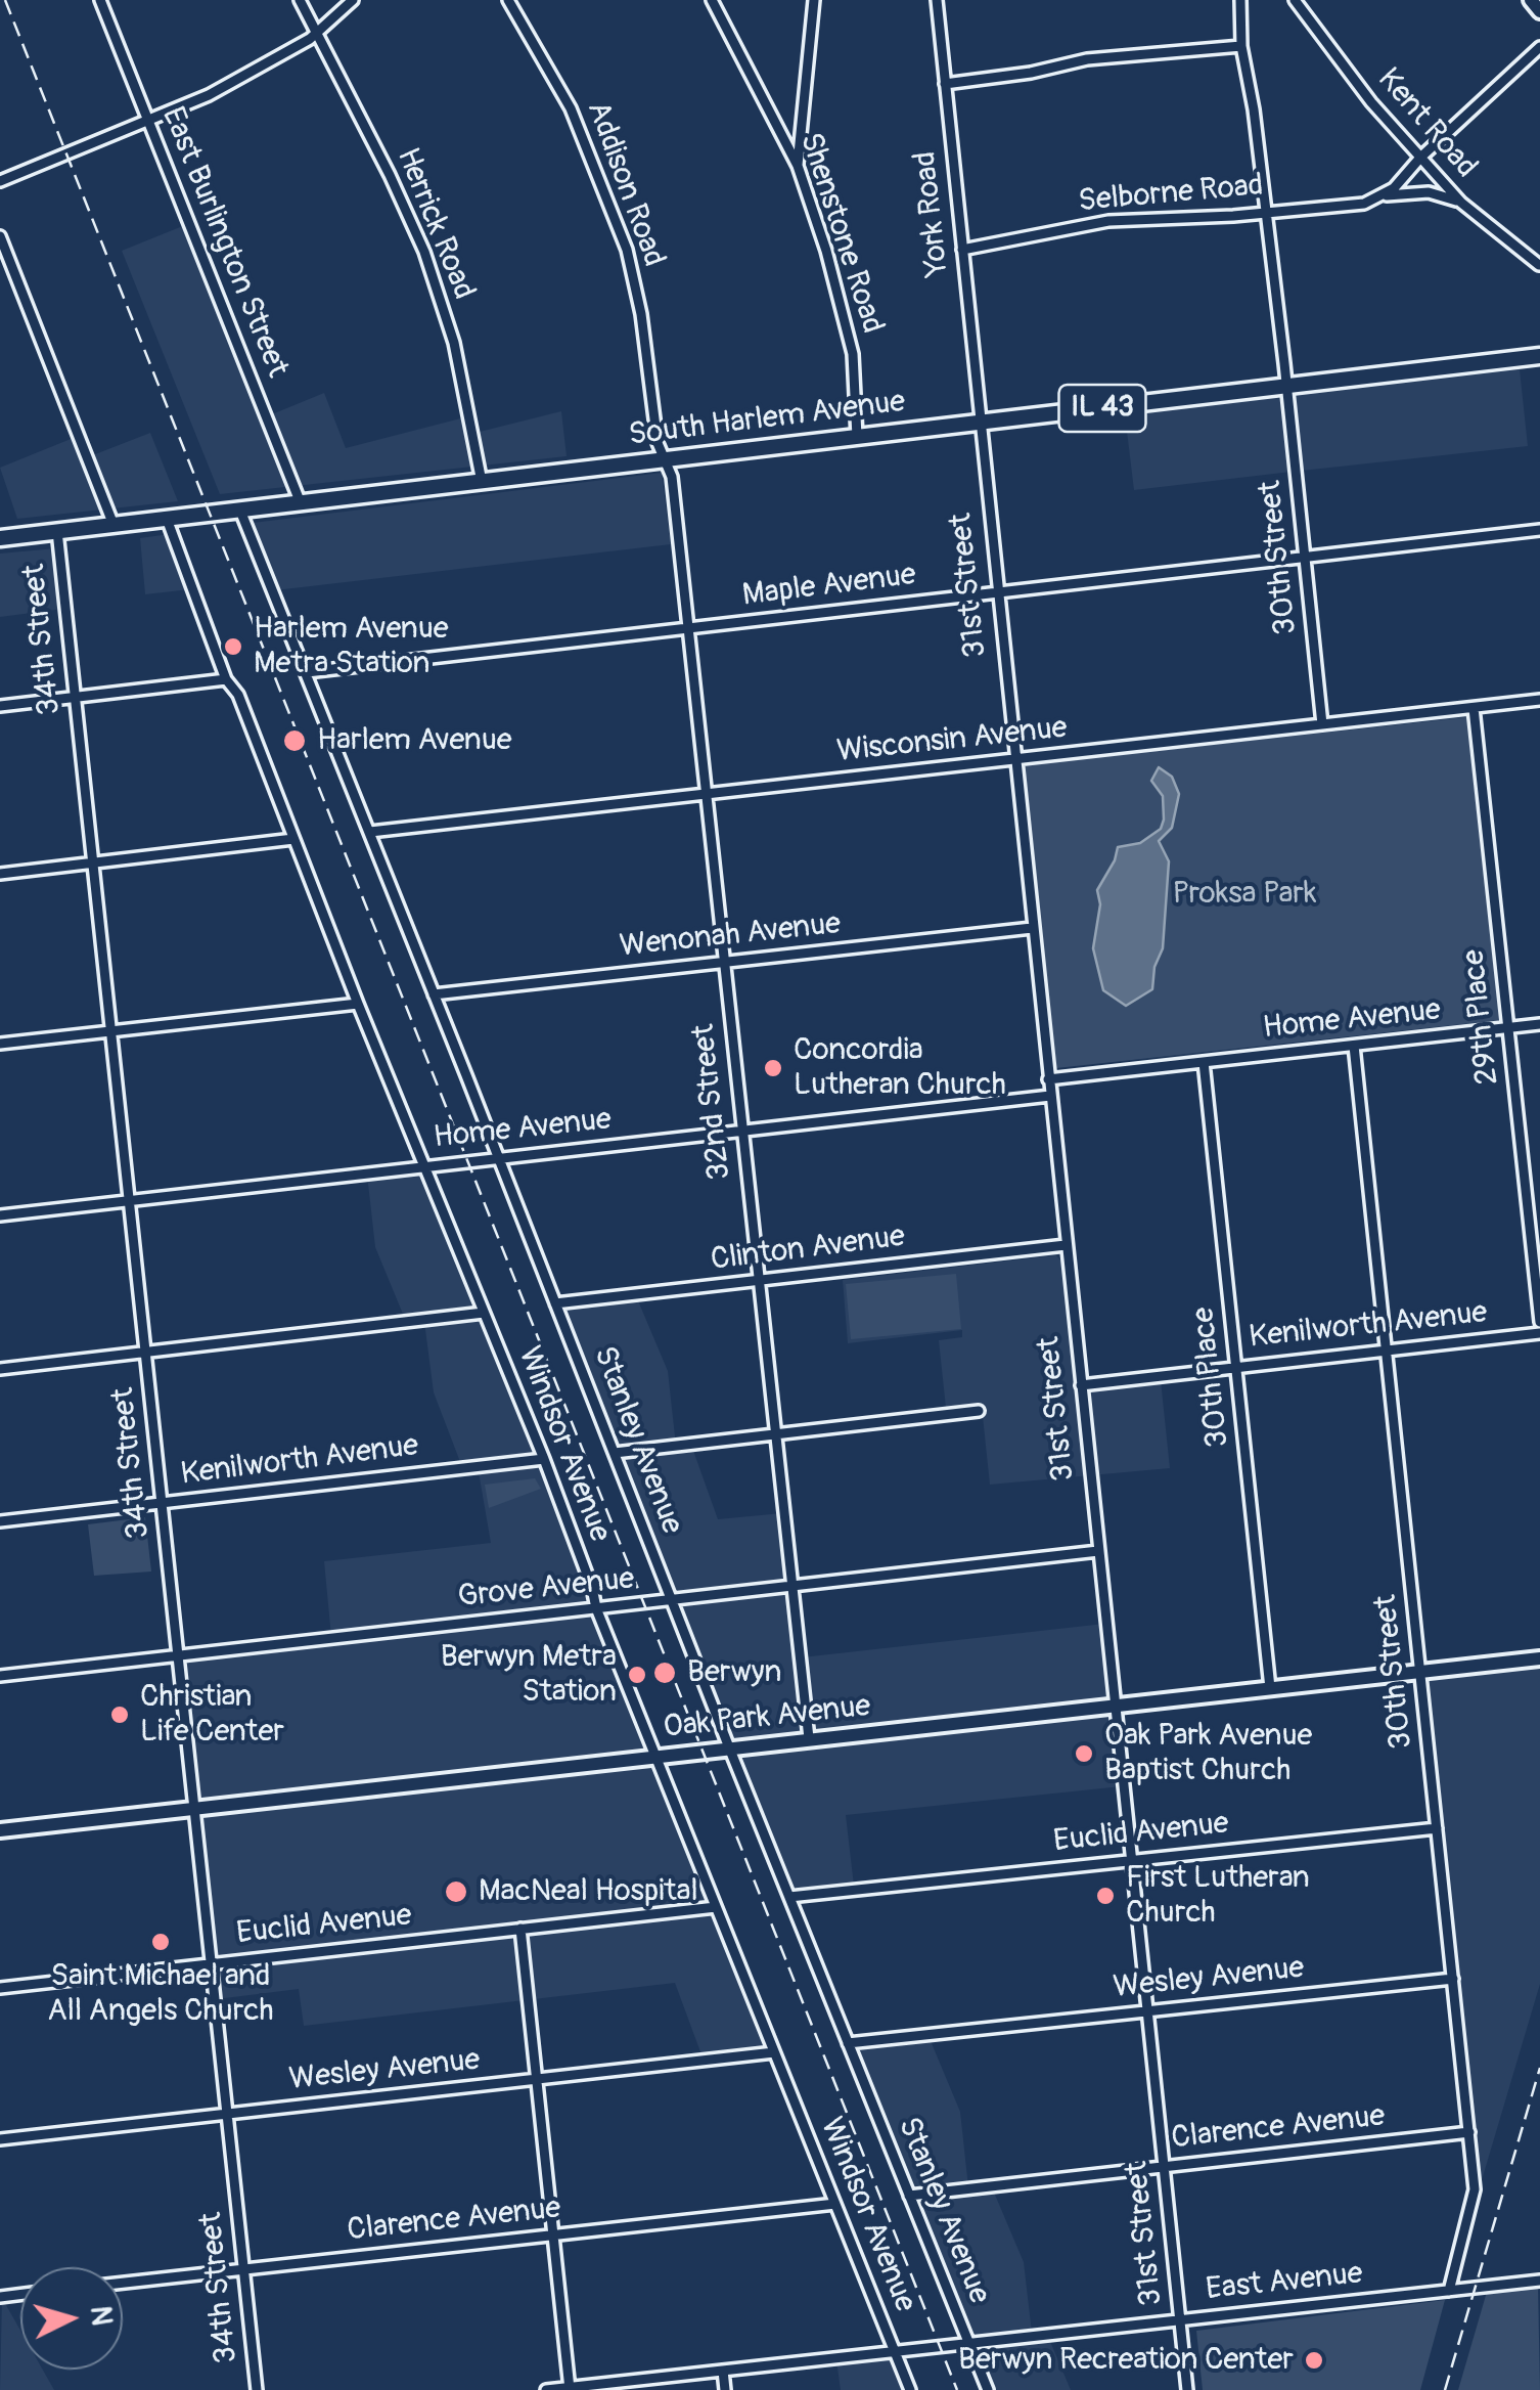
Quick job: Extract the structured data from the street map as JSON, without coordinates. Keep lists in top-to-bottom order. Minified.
{"streets":{"main road":["IL 43","South Harlem Avenue"],"street":["Kent Road","Addison Road","Selborne Road","York Road","Herrick Road","Shenstone Road","East Burlington Street","30th Street","31st Street","Maple Avenue","34th Street","Wisconsin Avenue","Wenonah Avenue","29th Place","Home Avenue","32nd Street","Clinton Avenue","Kenilworth Avenue","30th Place","Stanley Avenue","Windsor Avenue","Grove Avenue","Oak Park Avenue","Euclid Avenue","Wesley Avenue","Clarence Avenue","East Avenue"]},"crossings":[["Kent Road","Selborne Road"],["Addison Road","South Harlem Avenue"],["Addison Road","32nd Street"],["Selborne Road","York Road"],["Selborne Road","30th Street"],["York Road","South Harlem Avenue"],["York Road","31st Street"],["Herrick Road","South Harlem Avenue"],["Shenstone Road","South Harlem Avenue"],["East Burlington Street","South Harlem Avenue"],["South Harlem Avenue","30th Street"],["South Harlem Avenue","31st Street"],["South Harlem Avenue","34th Street"],["South Harlem Avenue","32nd Street"],["South Harlem Avenue","Stanley Avenue"],["South Harlem Avenue","Windsor Avenue"],["30th Street","Maple Avenue"],["30th Street","Wisconsin Avenue"],["30th Street","Home Avenue"],["30th Street","Kenilworth Avenue"],["30th Street","Oak Park Avenue"],["30th Street","Euclid Avenue"],["30th Street","Wesley Avenue"],["30th Street","Clarence Avenue"],["30th Street","East Avenue"],["31st Street","Maple Avenue"],["31st Street","Wisconsin Avenue"],["31st Street","Wenonah Avenue"],["31st Street","Home Avenue"],["31st Street","Clinton Avenue"],["31st Street","Kenilworth Avenue"],["31st Street","Grove Avenue"],["31st Street","Oak Park Avenue"],["31st Street","Euclid Avenue"],["31st Street","Wesley Avenue"],["31st Street","Clarence Avenue"],["31st Street","East Avenue"],["Maple Avenue","32nd Street"],["Maple Avenue","Stanley Avenue"],["34th Street","Home Avenue"],["34th Street","Kenilworth Avenue"],["34th Street","Grove Avenue"],["34th Street","Oak Park Avenue"],["34th Street","Euclid Avenue"],["34th Street","Wesley Avenue"],["34th Street","Clarence Avenue"],["Wisconsin Avenue","29th Place"],["Wisconsin Avenue","32nd Street"],["Wisconsin Avenue","Stanley Avenue"],["Wenonah Avenue","32nd Street"],["Wenonah Avenue","Stanley Avenue"],["29th Place","Home Avenue"],["Home Avenue","32nd Street"],["Home Avenue","30th Place"],["Home Avenue","Stanley Avenue"],["Home Avenue","Windsor Avenue"],["32nd Street","Clinton Avenue"],["32nd Street","Grove Avenue"],["32nd Street","Oak Park Avenue"],["Clinton Avenue","Stanley Avenue"],["Kenilworth Avenue","30th Place"],["Kenilworth Avenue","Windsor Avenue"],["30th Place","Oak Park Avenue"],["Stanley Avenue","Grove Avenue"],["Stanley Avenue","Oak Park Avenue"],["Stanley Avenue","Euclid Avenue"],["Stanley Avenue","Wesley Avenue"],["Stanley Avenue","Clarence Avenue"],["Stanley Avenue","East Avenue"],["Windsor Avenue","Grove Avenue"],["Windsor Avenue","Oak Park Avenue"],["Windsor Avenue","Euclid Avenue"],["Windsor Avenue","Wesley Avenue"],["Windsor Avenue","Clarence Avenue"],["Windsor Avenue","East Avenue"]],"parks":["Proksa Park"],"places":["Harlem Avenue Metra Station","Harlem Avenue","Concordia Lutheran Church","Berwyn","Berwyn Metra Station","Christian Life Center","Oak Park Avenue Baptist Church","MacNeal Hospital","First Lutheran Church","Saint Michael and All Angels Church","Berwyn Recreation Center"],"north":"right"}
